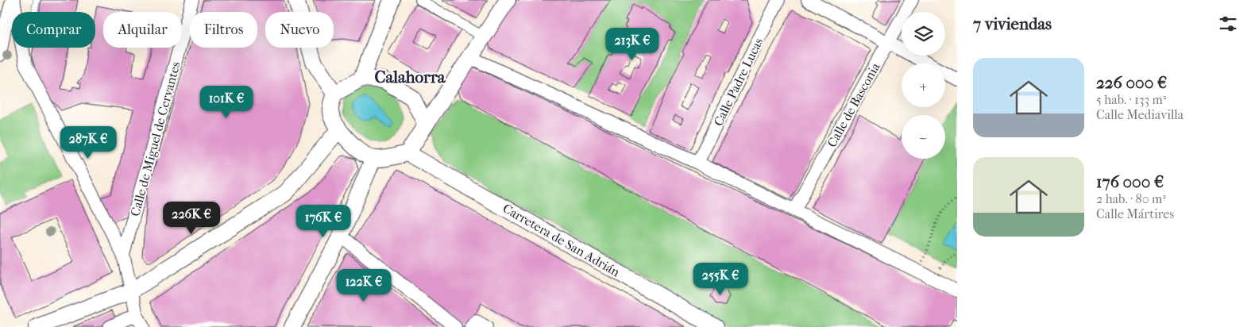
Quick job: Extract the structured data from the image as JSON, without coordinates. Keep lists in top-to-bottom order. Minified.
{"streets":{"street":["Calle Padre Lucas","Calle de Basconia","Calle de Miguel de Cervantes","Carretera de San Adrián"]},"districts":["Calahorra"],"page":{"heading":"7 viviendas","map_buttons":["+","−"],"chip":["Comprar","Alquilar","Filtros","Nuevo"],"price":["213K €","101K €","287K €","226K €","176K €","255K €","122K €"],"list":[{"name":"226 000 €","note":"5 hab. · 133 m² · Calle Mediavilla"},{"name":"176 000 €","note":"2 hab. · 80 m² · Calle Mártires"}]}}
